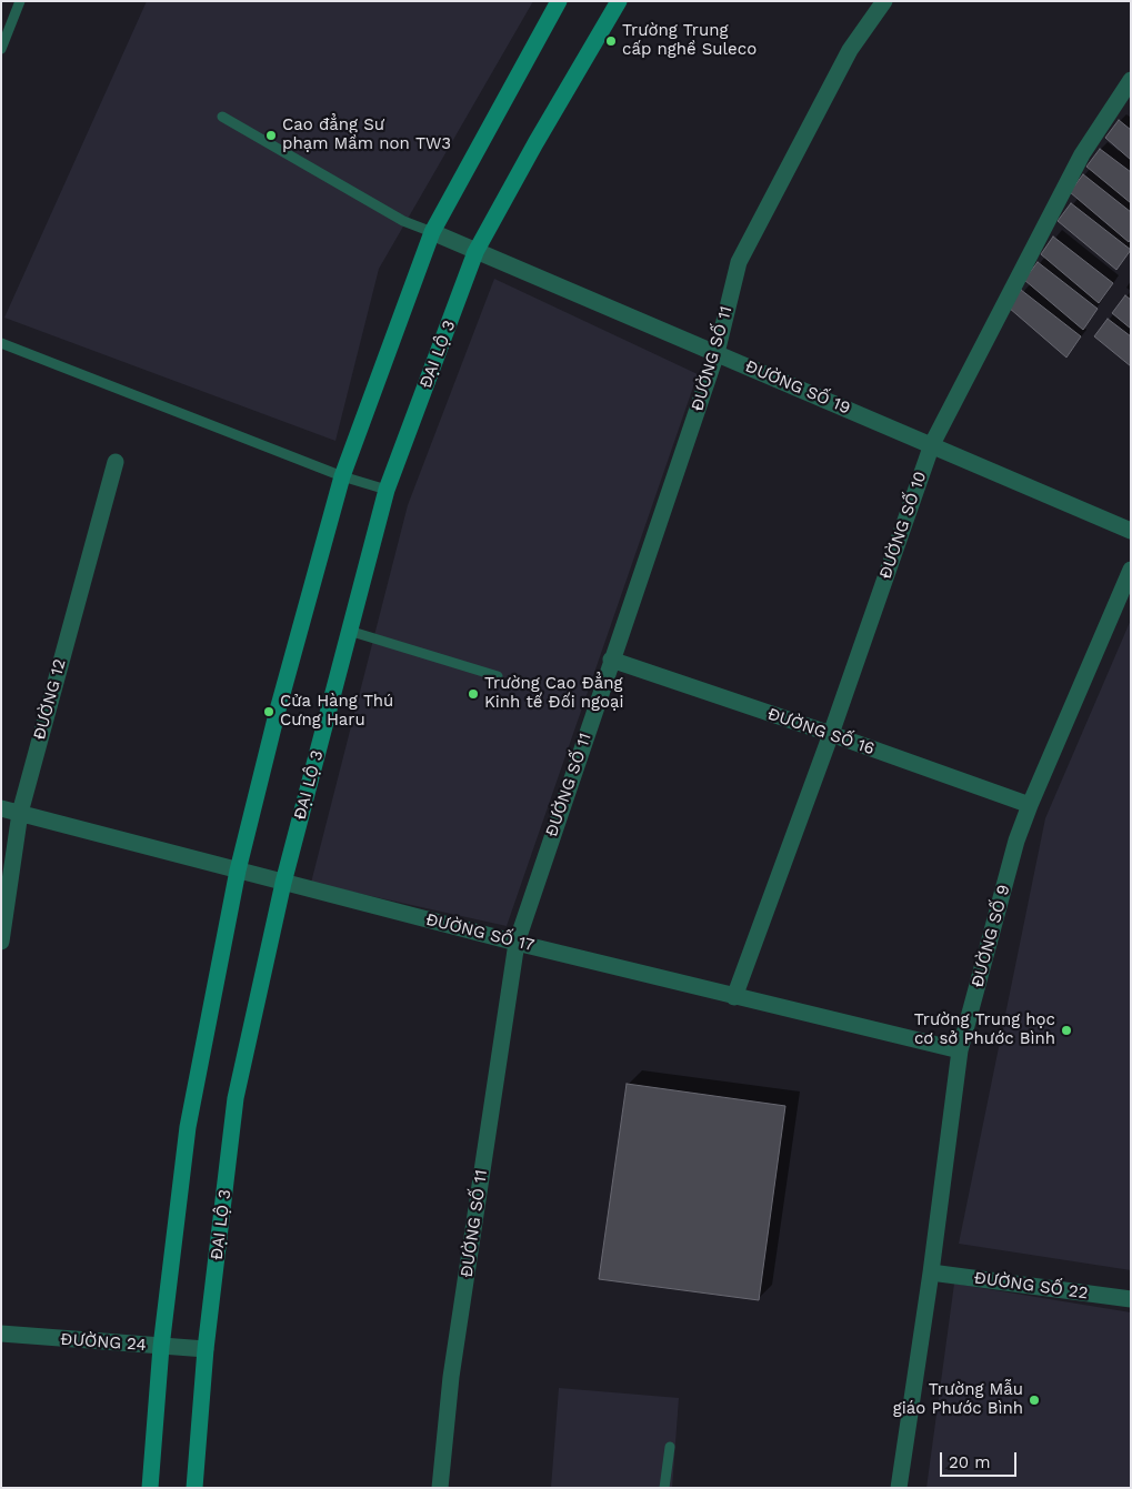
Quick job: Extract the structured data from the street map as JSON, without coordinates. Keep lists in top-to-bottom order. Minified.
{"streets":{"street":["ĐẠI LỘ 3","ĐƯỜNG SỐ 11","ĐƯỜNG SỐ 19","ĐƯỜNG SỐ 10","ĐƯỜNG 12","ĐƯỜNG SỐ 16","ĐƯỜNG SỐ 17","ĐƯỜNG SỐ 9","ĐƯỜNG SỐ 22","ĐƯỜNG 24"]},"crossings":[["ĐẠI LỘ 3","ĐƯỜNG SỐ 19"],["ĐẠI LỘ 3","ĐƯỜNG SỐ 17"],["ĐẠI LỘ 3","ĐƯỜNG 24"],["ĐƯỜNG SỐ 11","ĐƯỜNG SỐ 19"],["ĐƯỜNG SỐ 11","ĐƯỜNG SỐ 16"],["ĐƯỜNG SỐ 11","ĐƯỜNG SỐ 17"],["ĐƯỜNG SỐ 19","ĐƯỜNG SỐ 10"],["ĐƯỜNG SỐ 10","ĐƯỜNG SỐ 16"],["ĐƯỜNG SỐ 10","ĐƯỜNG SỐ 17"],["ĐƯỜNG 12","ĐƯỜNG SỐ 17"],["ĐƯỜNG SỐ 16","ĐƯỜNG SỐ 9"],["ĐƯỜNG SỐ 17","ĐƯỜNG SỐ 9"],["ĐƯỜNG SỐ 9","ĐƯỜNG SỐ 22"]],"places":["Trường Trung cấp nghề Suleco","Cao đẳng Sư phạm Mầm non TW3","Trường Cao Đẳng Kinh tế Đối ngoại","Cửa Hàng Thú Cưng Haru","Trường Trung học cơ sở Phước Bình","Trường Mẫu giáo Phước Bình"],"scale_bar":"20 m"}
